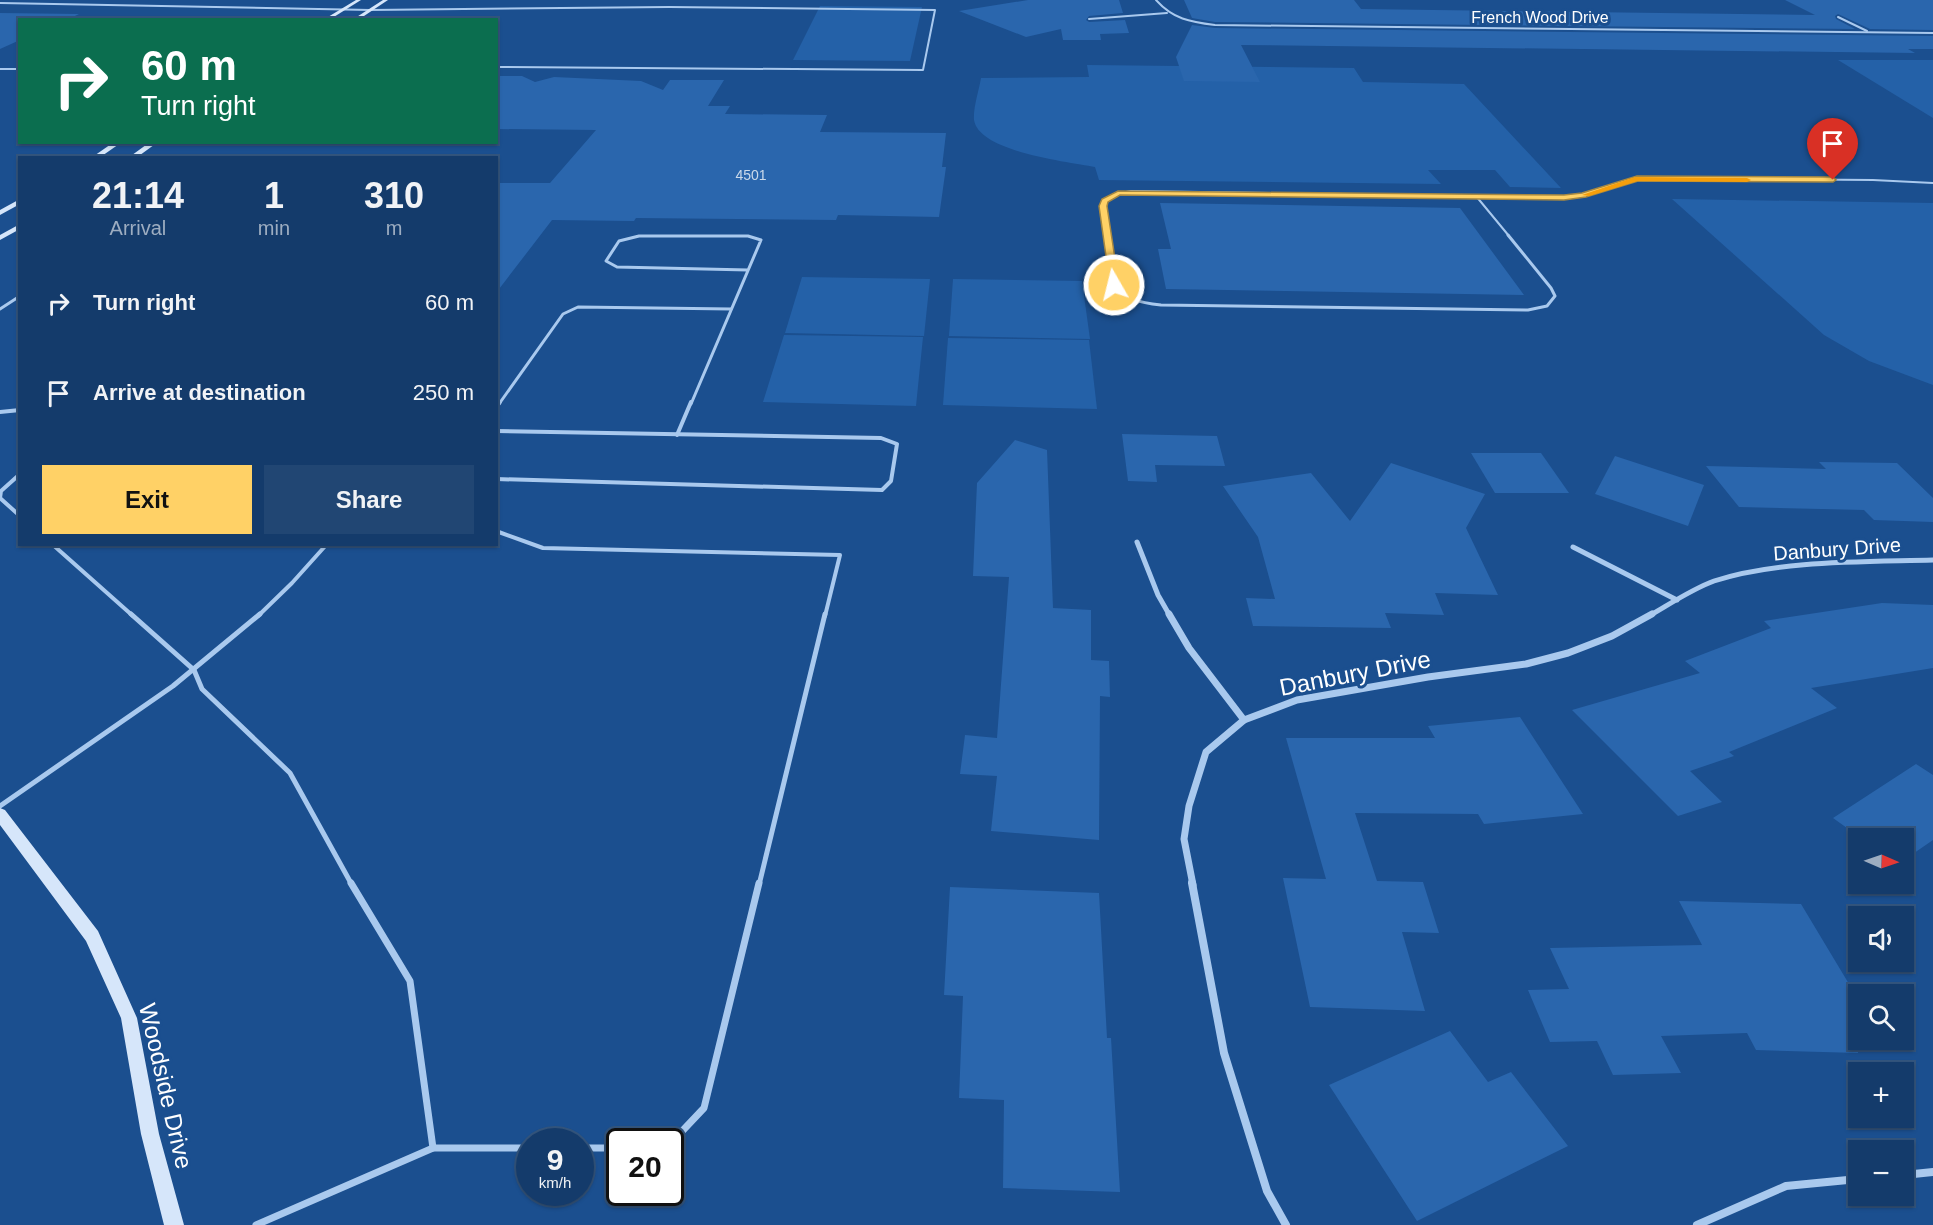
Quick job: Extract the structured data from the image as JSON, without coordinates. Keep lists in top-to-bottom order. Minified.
{"streets":{"main road":["Woodside Drive"],"street":["French Wood Drive","Danbury Drive"]},"house_numbers":["4501"],"north":"right","page":{"turn":["60 m","Turn right"],"eta":["21:14","Arrival","1","min","310","m"],"list":[{"name":"Turn right","value":"60 m"},{"name":"Arrive at destination","value":"250 m"}],"buttons":["Exit","Share"],"map_buttons":["+","−"],"speed":"9 km/h","limit":"20"}}
